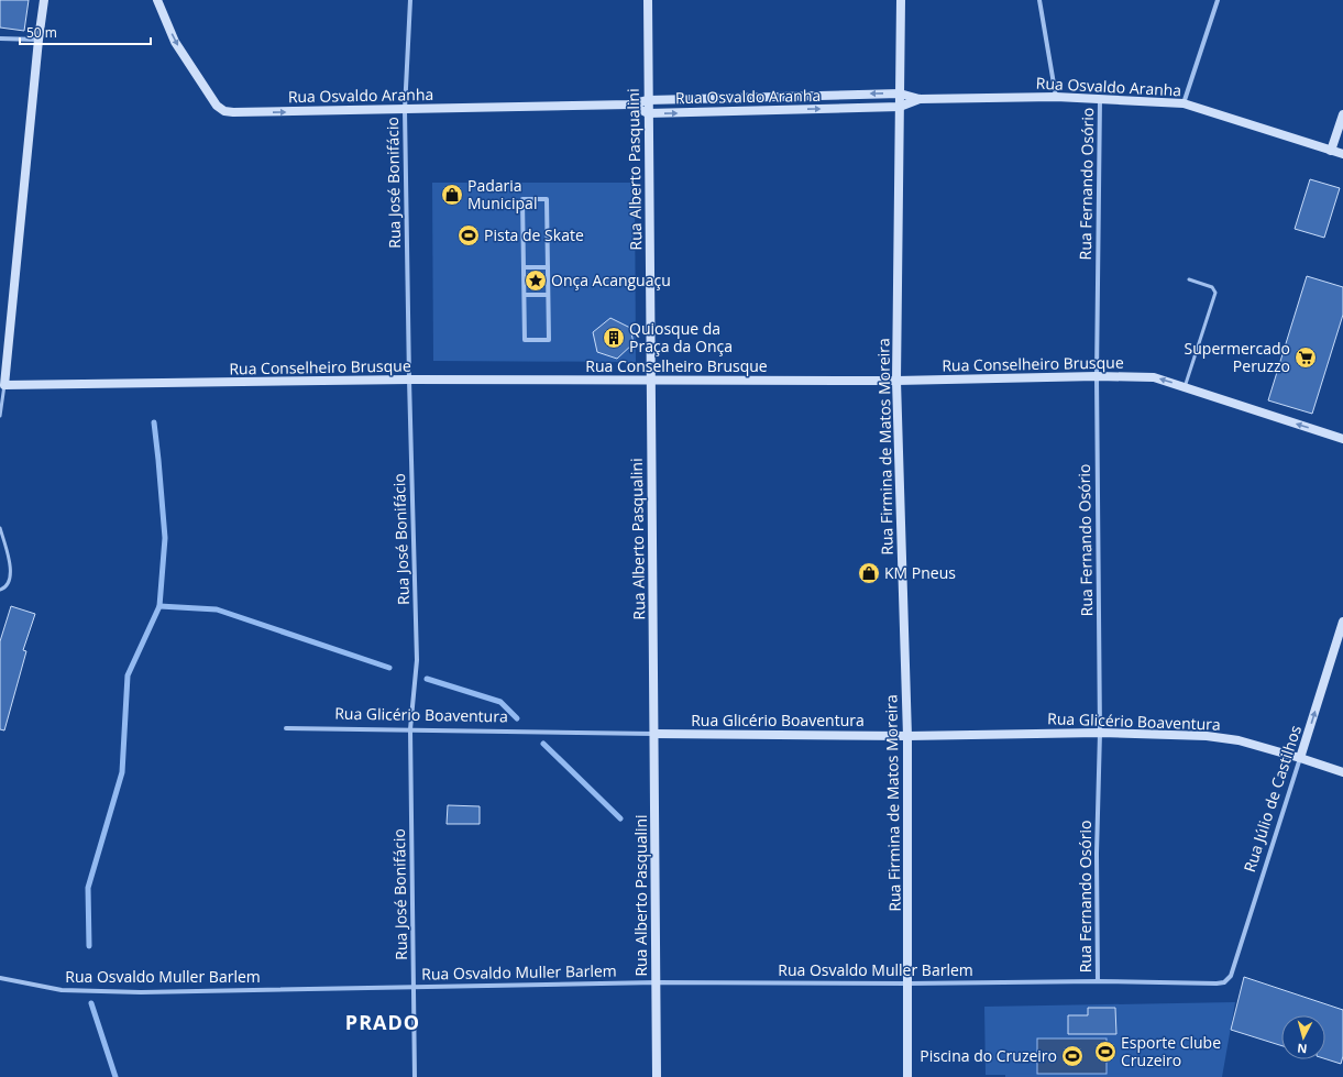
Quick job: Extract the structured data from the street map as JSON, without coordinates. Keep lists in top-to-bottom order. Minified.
{"streets":{"street":["Rua Osvaldo Aranha","Rua Alberto Pasqualini","Rua José Bonifácio","Rua Fernando Osório","Rua Conselheiro Brusque","Rua Firmina de Matos Moreira","Rua Glicério Boaventura","Rua Júlio de Castilhos","Rua Osvaldo Muller Barlem"]},"crossings":[["Rua Osvaldo Aranha","Rua Alberto Pasqualini"],["Rua Osvaldo Aranha","Rua José Bonifácio"],["Rua Osvaldo Aranha","Rua Fernando Osório"],["Rua Osvaldo Aranha","Rua Firmina de Matos Moreira"],["Rua Alberto Pasqualini","Rua Conselheiro Brusque"],["Rua Alberto Pasqualini","Rua Glicério Boaventura"],["Rua Alberto Pasqualini","Rua Osvaldo Muller Barlem"],["Rua José Bonifácio","Rua Conselheiro Brusque"],["Rua José Bonifácio","Rua Glicério Boaventura"],["Rua José Bonifácio","Rua Osvaldo Muller Barlem"],["Rua Fernando Osório","Rua Conselheiro Brusque"],["Rua Fernando Osório","Rua Glicério Boaventura"],["Rua Fernando Osório","Rua Osvaldo Muller Barlem"],["Rua Conselheiro Brusque","Rua Firmina de Matos Moreira"],["Rua Firmina de Matos Moreira","Rua Glicério Boaventura"],["Rua Firmina de Matos Moreira","Rua Osvaldo Muller Barlem"],["Rua Glicério Boaventura","Rua Júlio de Castilhos"],["Rua Júlio de Castilhos","Rua Osvaldo Muller Barlem"]],"one_way":["Rua Júlio de Castilhos"],"districts":["PRADO"],"places":{"shop":["Padaria Municipal","KM Pneus"],"sports":["Pista de Skate","Esporte Clube Cruzeiro","Piscina do Cruzeiro"],"place":["Onça Acanguaçu"],"building":["Quiosque da Praça da Onça"],"supermarket":["Supermercado Peruzzo"]},"scale_bar":"50 m","north":"bottom"}
